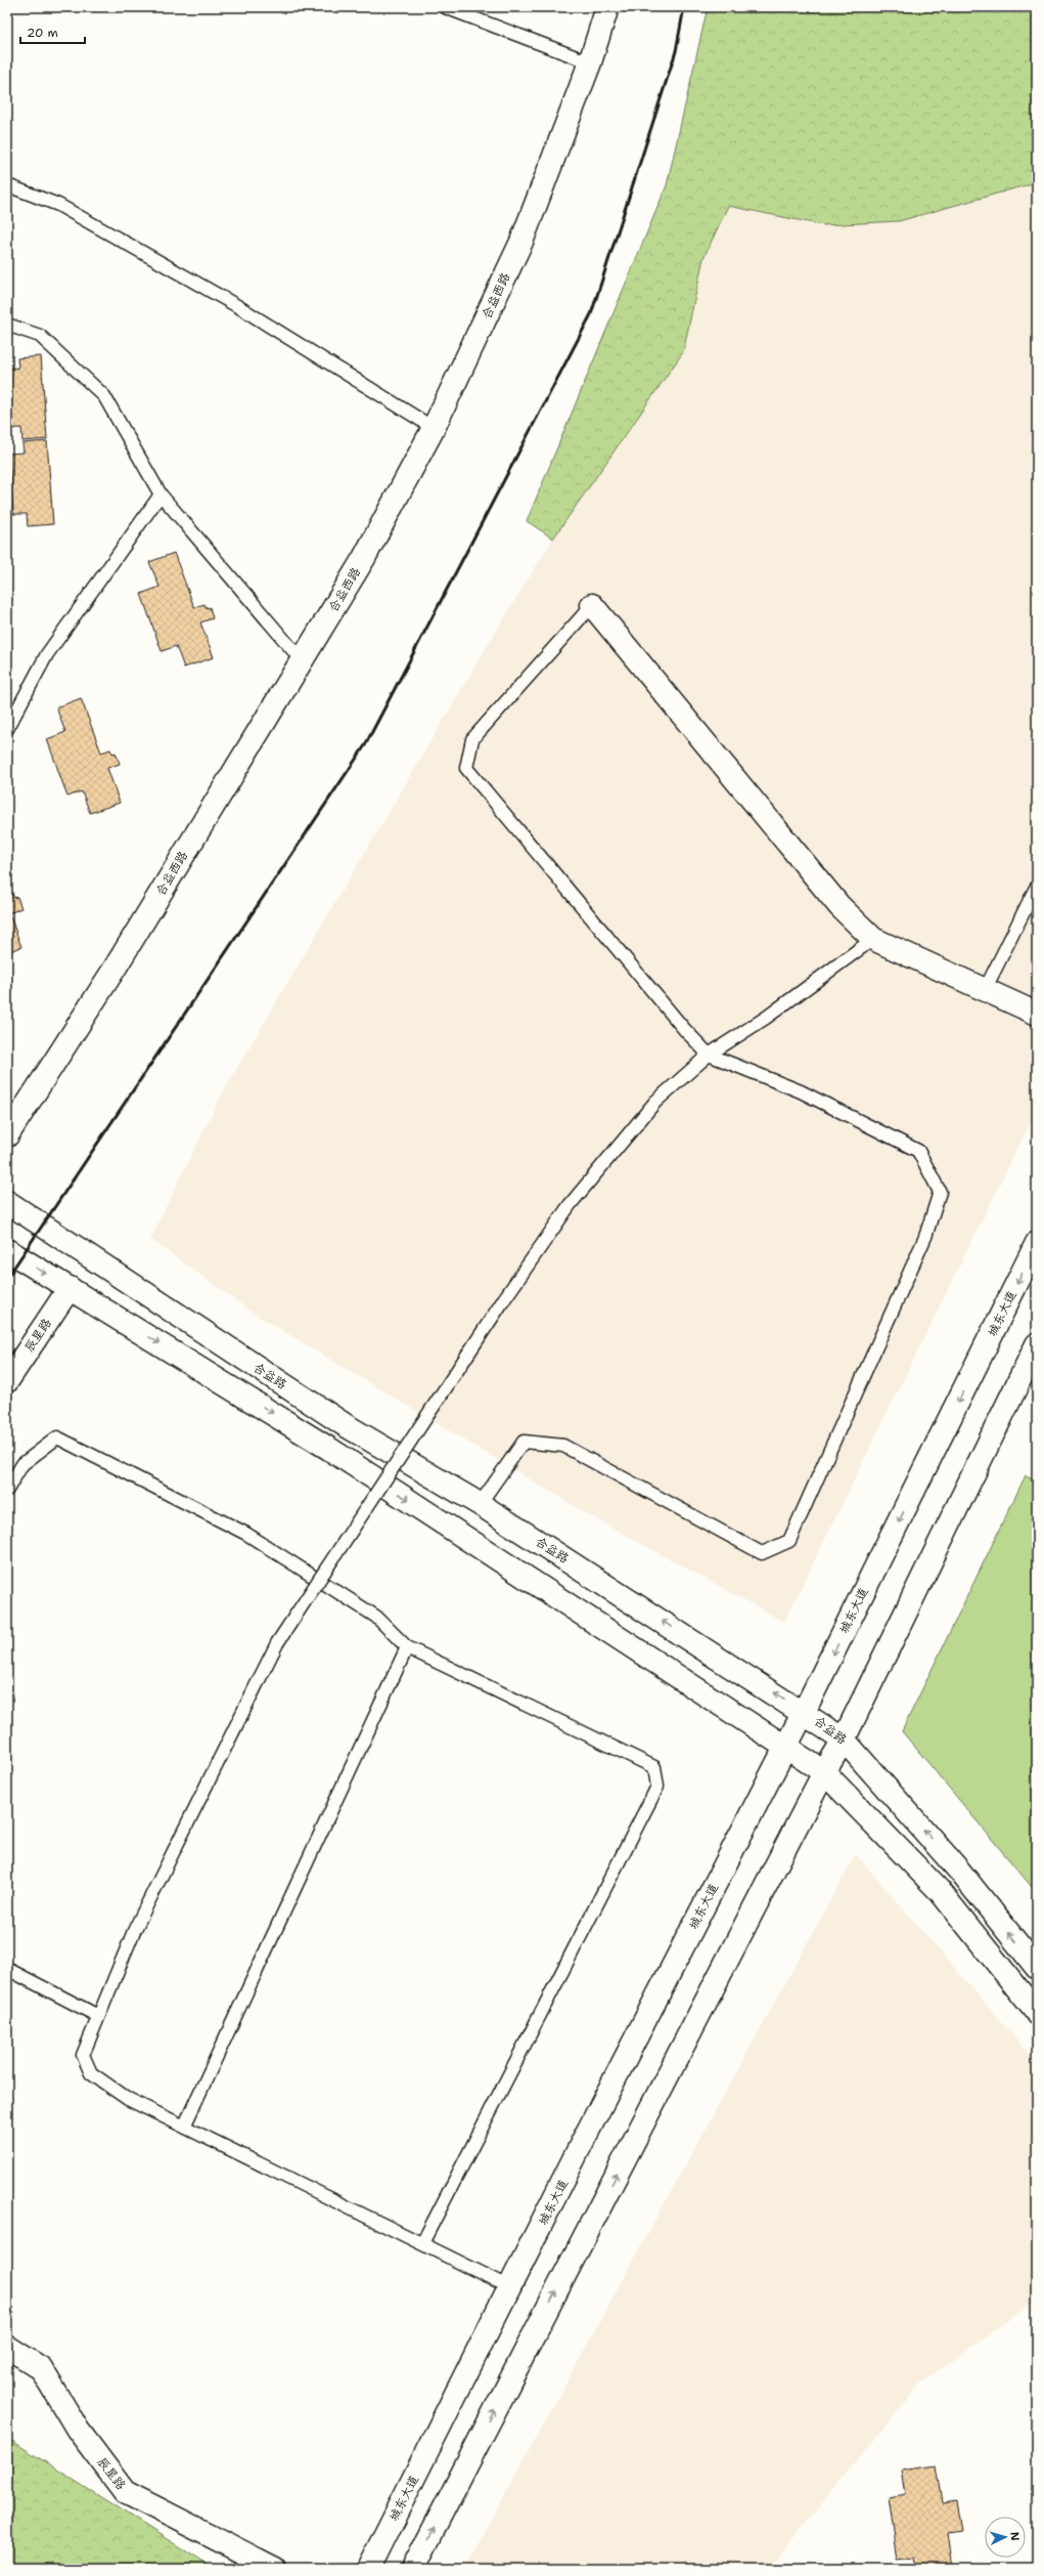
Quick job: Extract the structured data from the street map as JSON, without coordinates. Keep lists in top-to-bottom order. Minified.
{"streets":{"main road":["合益西路","城东大道","辰星路","合益路"]},"crossings":[["城东大道","合益路"]],"scale_bar":"20 m","north":"right"}
